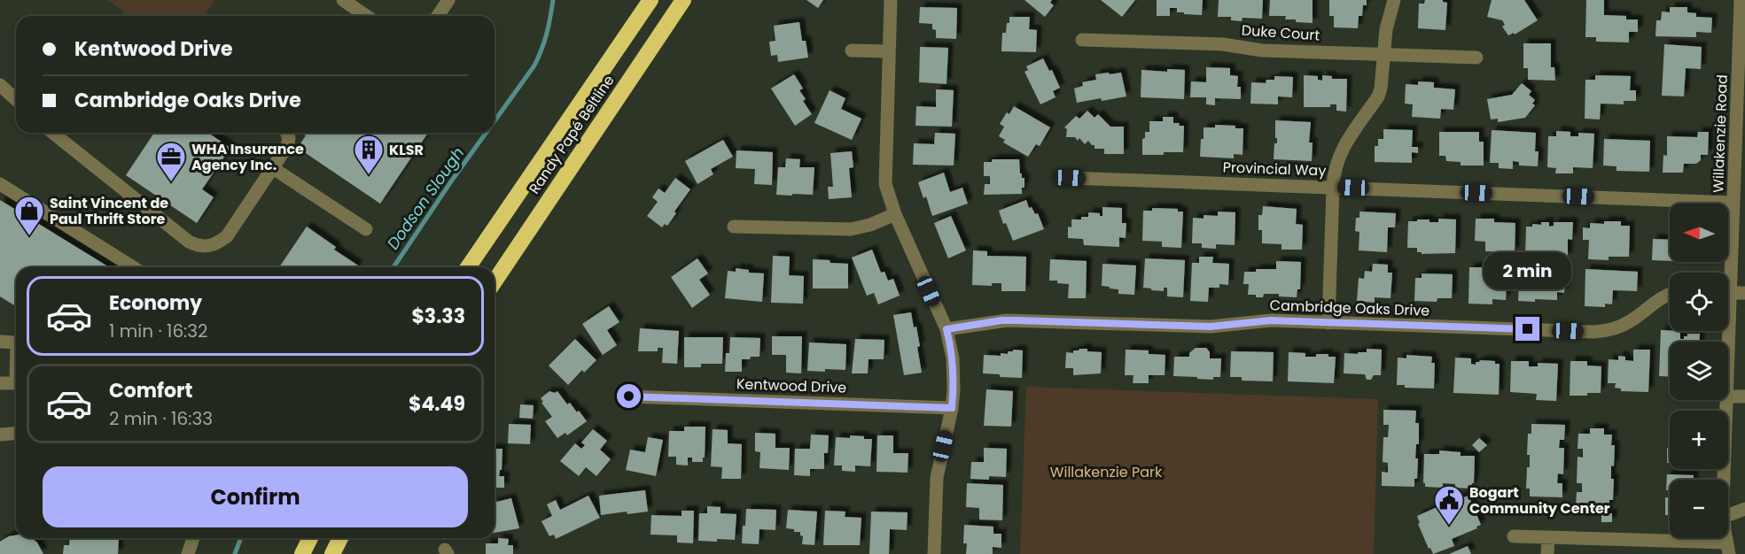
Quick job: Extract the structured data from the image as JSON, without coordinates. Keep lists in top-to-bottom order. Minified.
{"streets":{"highway":["Randy Papé Beltline"],"street":["Duke Court","Willakenzie Road","Provincial Way","Cambridge Oaks Drive","Kentwood Drive"]},"crossings":[["Willakenzie Road","Provincial Way"]],"water":["Dodson Slough"],"parks":["Willakenzie Park"],"places":{"building":["KLSR"],"office":["WHA Insurance Agency Inc."],"shop":["Saint Vincent de Paul Thrift Store"],"public building":["Bogart Community Center"]},"north":"left","page":{"banner":["Kentwood Drive","Cambridge Oaks Drive"],"map_buttons":["+","−"],"bubble":"2 min","list":[{"name":"Economy","note":"1 min · 16:32","value":"$3.33"},{"name":"Comfort","note":"2 min · 16:33","value":"$4.49"}],"buttons":"Confirm"}}
